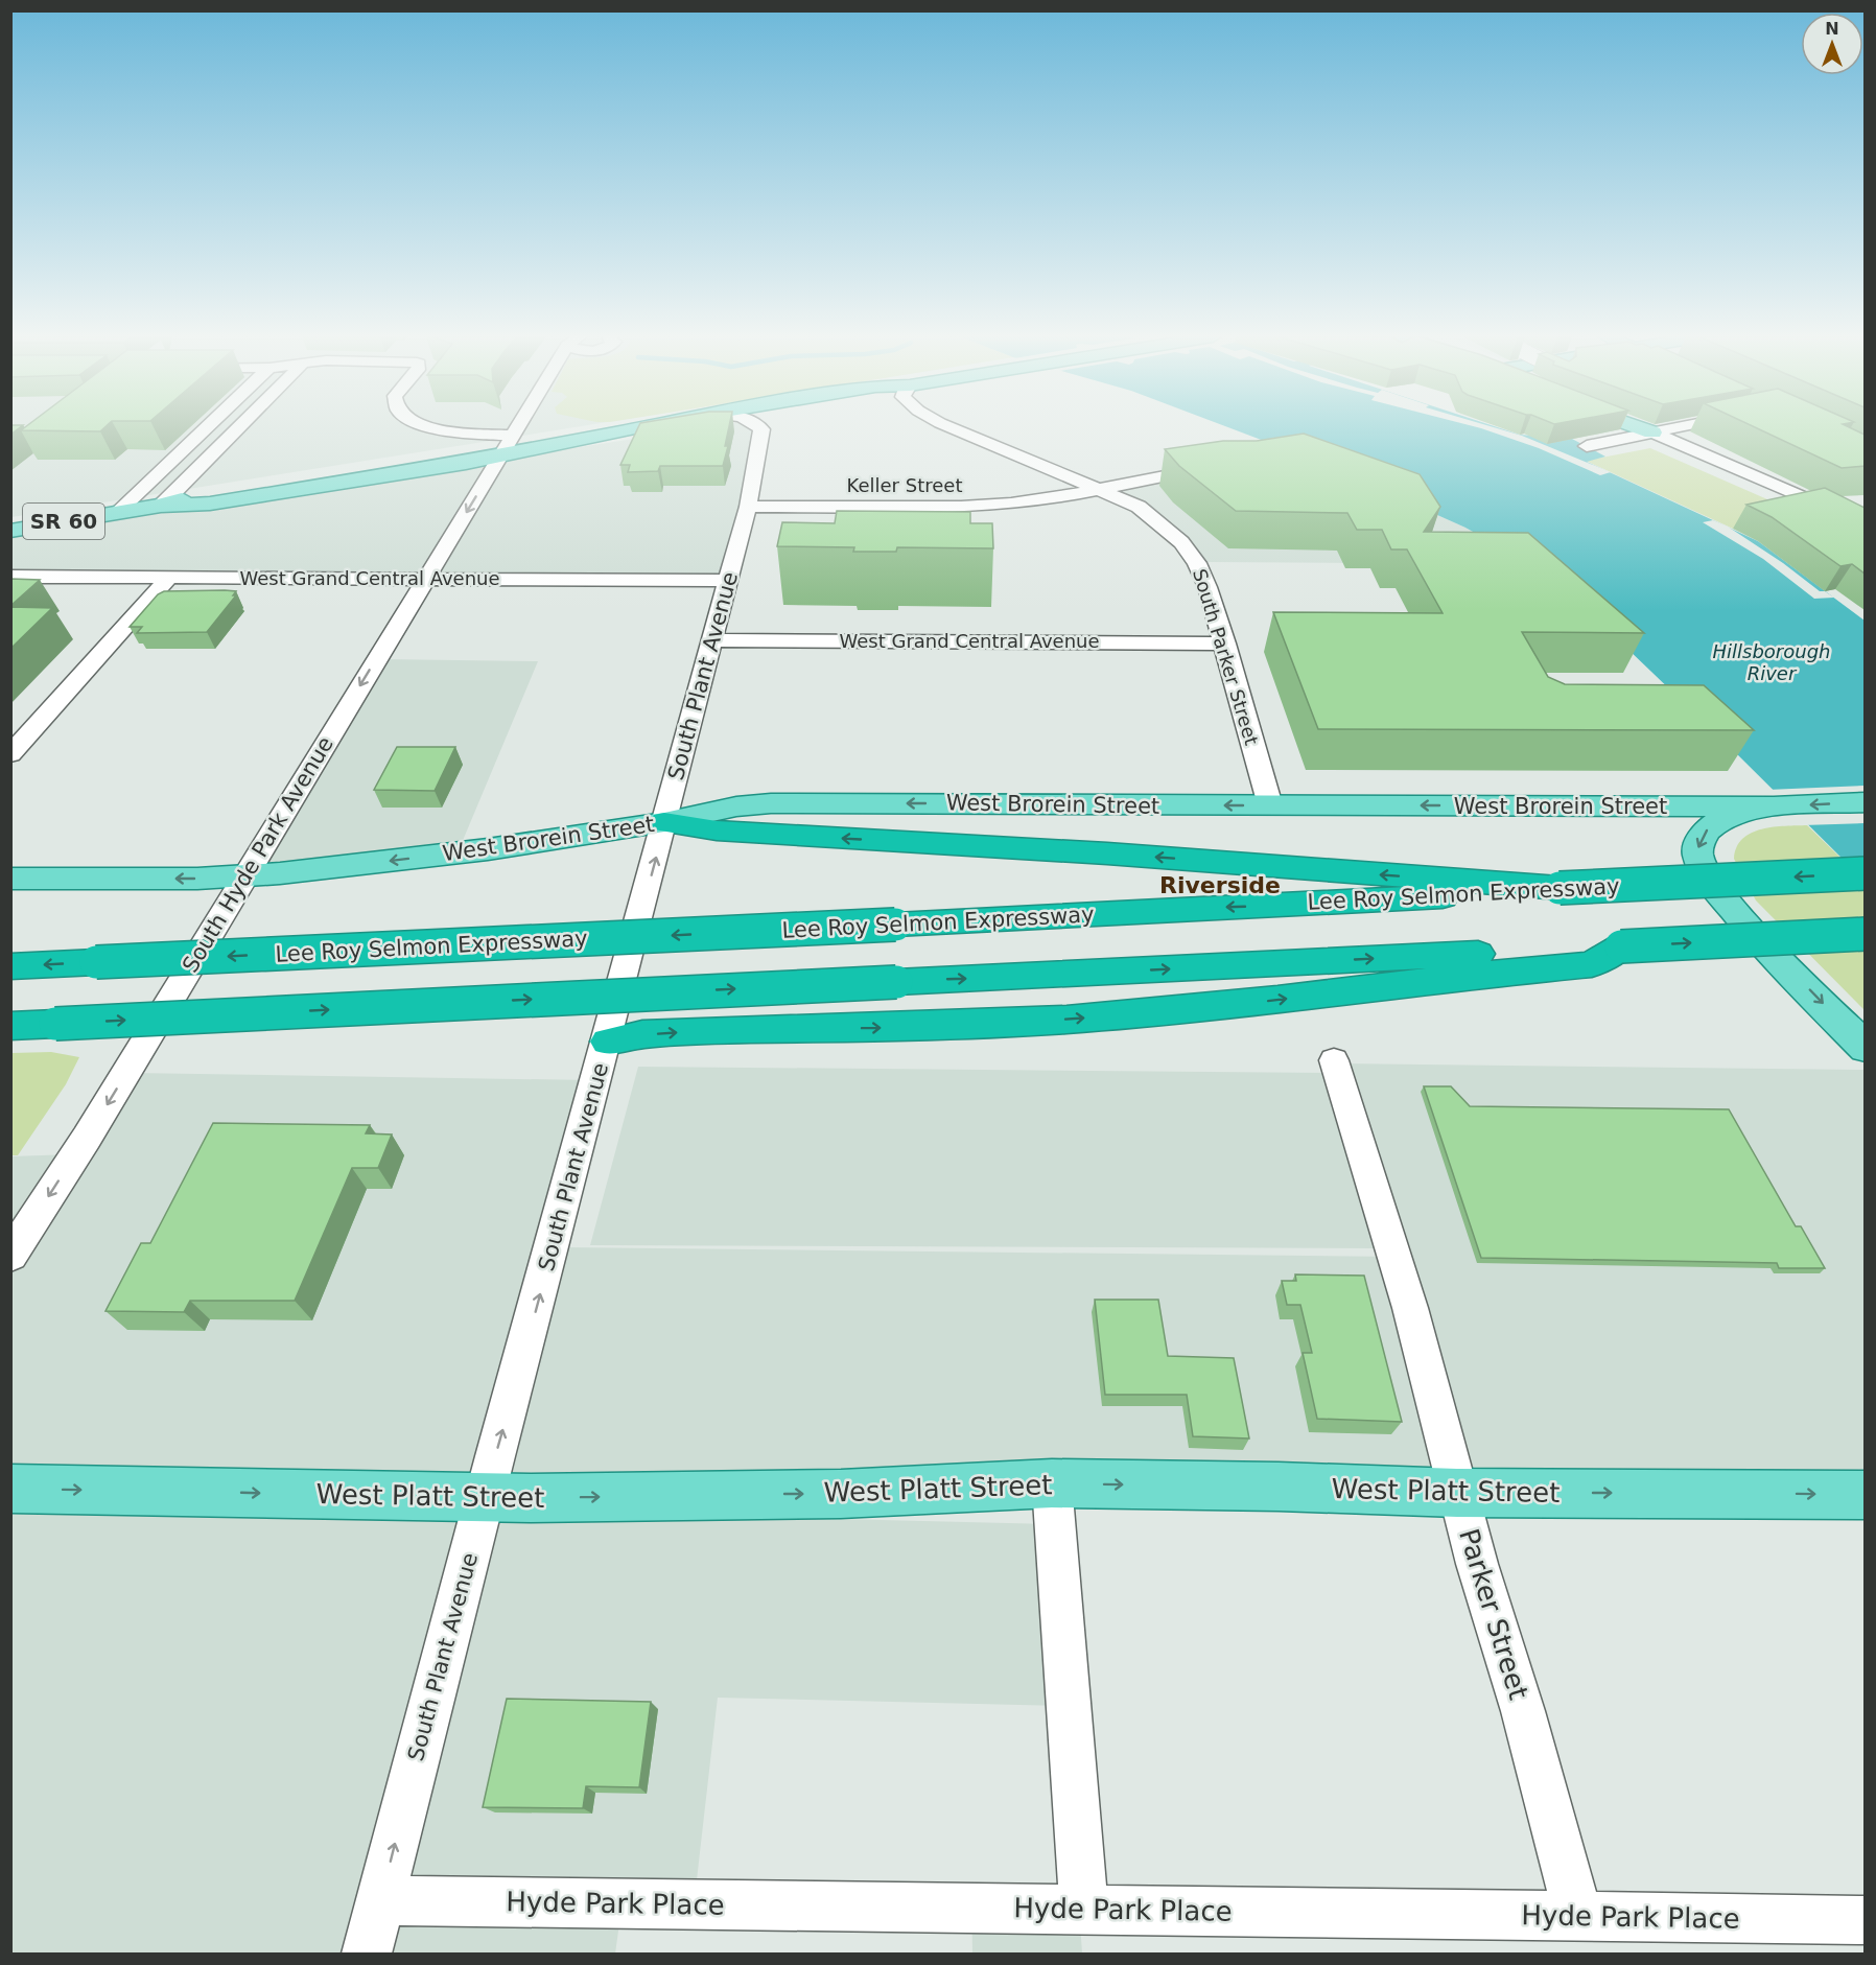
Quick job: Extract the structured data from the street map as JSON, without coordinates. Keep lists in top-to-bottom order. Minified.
{"streets":{"highway":["Lee Roy Selmon Expressway"],"main road":["SR 60","West Brorein Street","West Platt Street"],"street":["Keller Street","West Grand Central Avenue","South Parker Street","South Plant Avenue","South Hyde Park Avenue","Parker Street","Hyde Park Place"]},"crossings":[["Keller Street","South Parker Street"],["Keller Street","South Plant Avenue"],["SR 60","South Hyde Park Avenue"],["West Grand Central Avenue","South Parker Street"],["West Grand Central Avenue","South Plant Avenue"],["West Grand Central Avenue","South Hyde Park Avenue"],["South Parker Street","West Brorein Street"],["South Plant Avenue","West Brorein Street"],["South Plant Avenue","West Platt Street"],["South Plant Avenue","Hyde Park Place"],["West Brorein Street","South Hyde Park Avenue"],["West Platt Street","Parker Street"],["Parker Street","Hyde Park Place"]],"one_way":["South Plant Avenue","West Brorein Street","South Hyde Park Avenue","West Platt Street"],"districts":["Riverside"],"water":["Hillsborough River"],"north":"top"}
